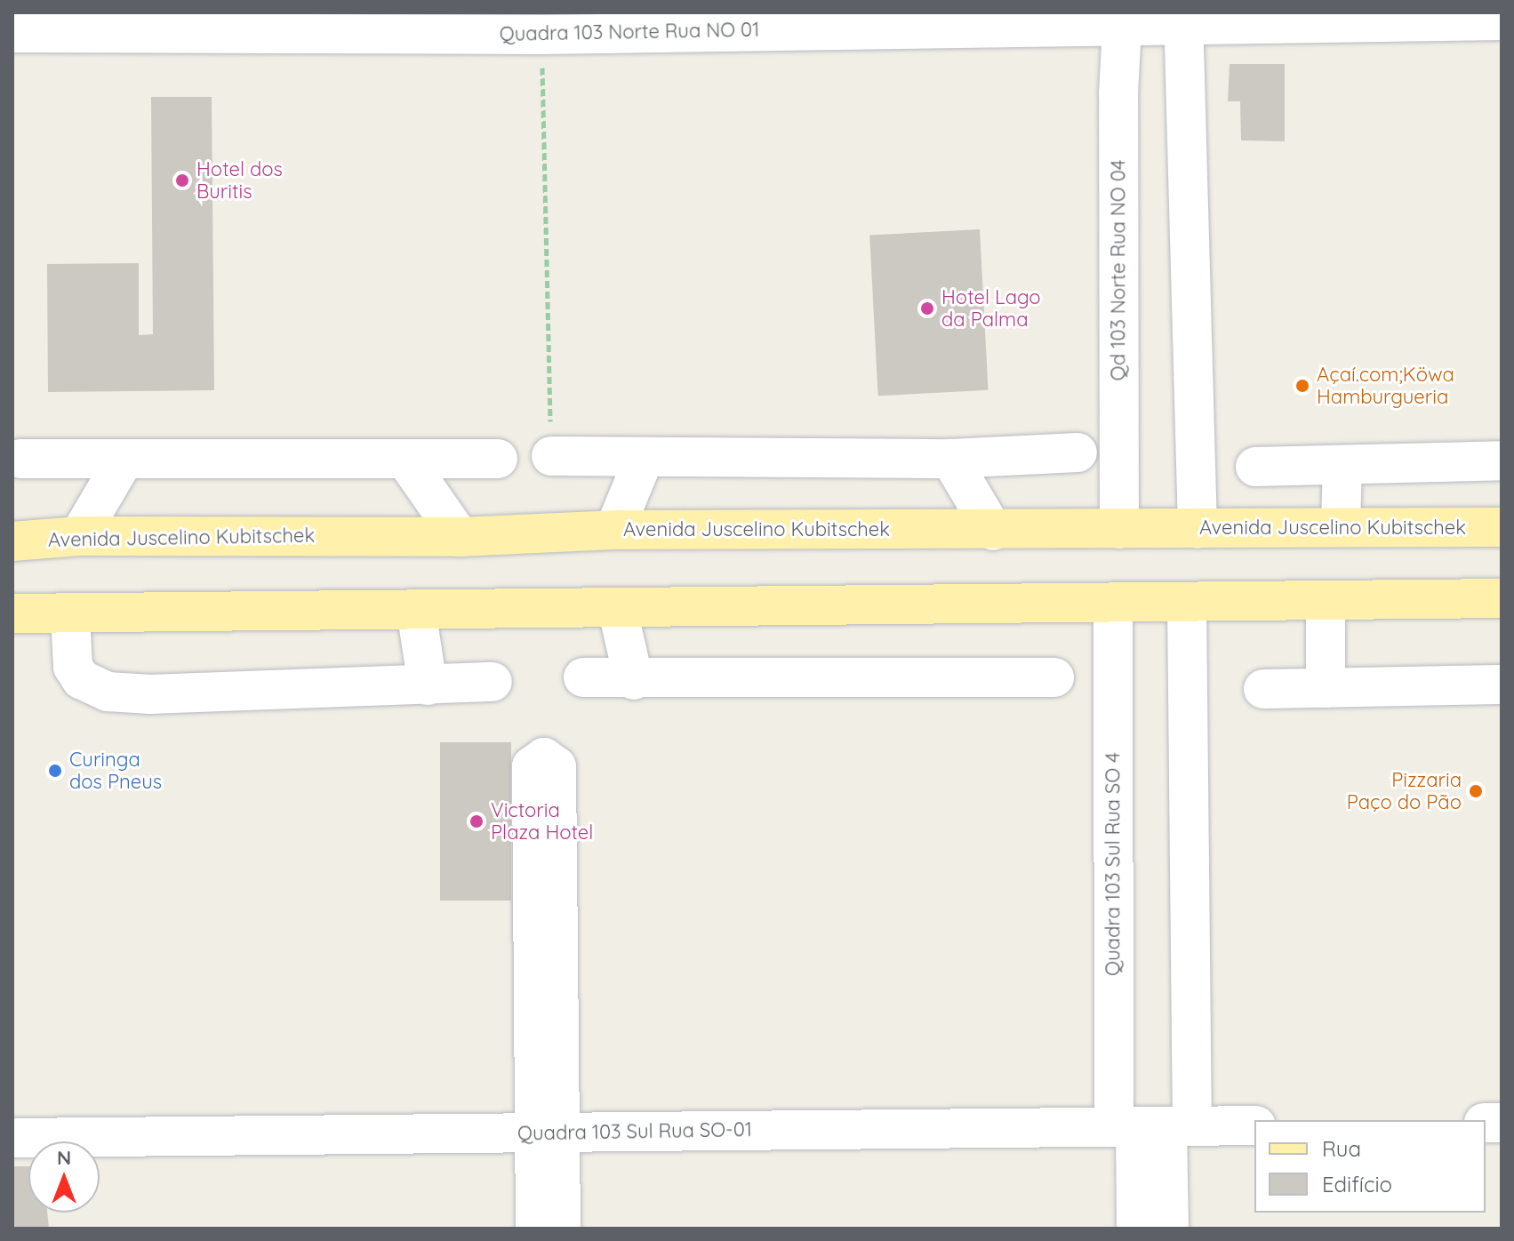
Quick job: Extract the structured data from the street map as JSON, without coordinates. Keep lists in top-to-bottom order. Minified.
{"streets":{"main road":["Avenida Juscelino Kubitschek"],"street":["Quadra 103 Norte Rua NO 01","Qd 103 Norte Rua NO 04","Quadra 103 Sul Rua SO 4","Quadra 103 Sul Rua SO-01"]},"crossings":[["Quadra 103 Norte Rua NO 01","Qd 103 Norte Rua NO 04"],["Qd 103 Norte Rua NO 04","Avenida Juscelino Kubitschek"],["Quadra 103 Sul Rua SO 4","Quadra 103 Sul Rua SO-01"]],"places":["Hotel dos Buritis","Hotel Lago da Palma","Açaí.com;Köwa Hamburgueria","Curinga dos Pneus","Pizzaria Paço do Pão","Victoria Plaza Hotel"],"legend":["Rua","Edifício"],"north":"top"}
